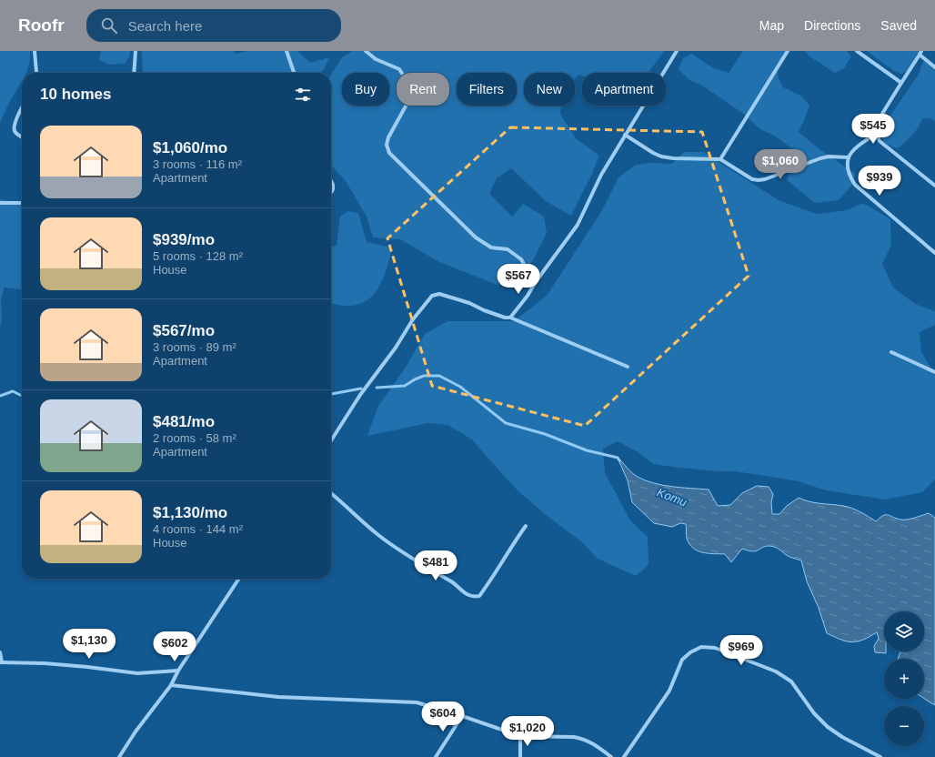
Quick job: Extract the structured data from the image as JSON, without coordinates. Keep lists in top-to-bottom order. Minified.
{"water":["Komu"],"page":{"header":"Roofr","search":"Search here","nav":["Map","Directions","Saved"],"chip":["Buy","Rent","Filters","New","Apartment"],"heading":"10 homes","price":["$545","$1,060","$939","$567","$481","$1,130","$602","$969","$604","$1,020"],"list":[{"name":"$1,060/mo","note":"3 rooms · 116 m² · Apartment"},{"name":"$939/mo","note":"5 rooms · 128 m² · House"},{"name":"$567/mo","note":"3 rooms · 89 m² · Apartment"},{"name":"$481/mo","note":"2 rooms · 58 m² · Apartment"},{"name":"$1,130/mo","note":"4 rooms · 144 m² · House"}],"map_buttons":["+","−"]}}
